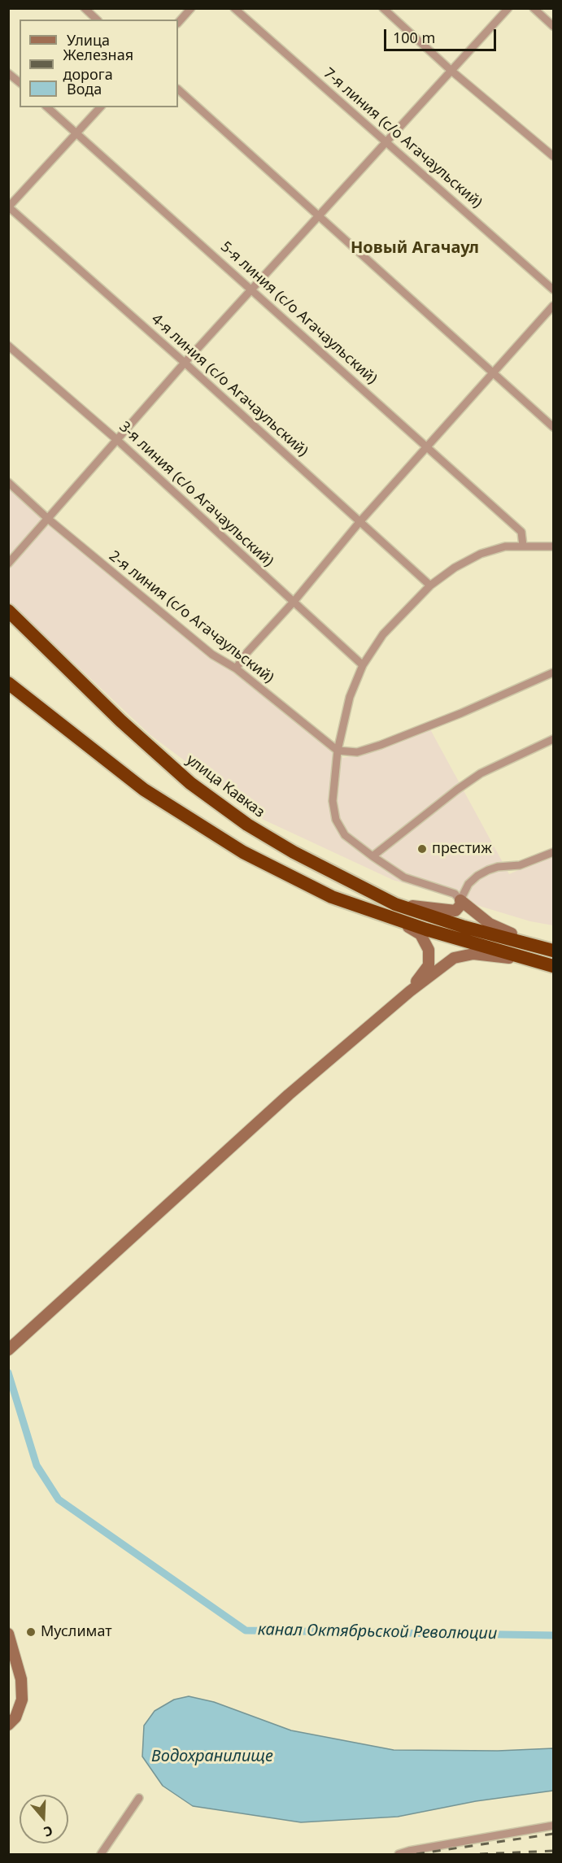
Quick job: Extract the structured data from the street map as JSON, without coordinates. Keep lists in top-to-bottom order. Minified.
{"streets":{"highway":["улица Кавказ"],"street":["7-я линия (с/о Агачаульский)","5-я линия (с/о Агачаульский)","4-я линия (с/о Агачаульский)","3-я линия (с/о Агачаульский)","2-я линия (с/о Агачаульский)"]},"districts":["Новый Агачаул"],"water":["канал Октябрьской Революции","Водохранилище"],"places":["престиж","Муслимат"],"legend":["Улица","Железная дорога","Вода"],"scale_bar":"100 m","north":"bottom"}
